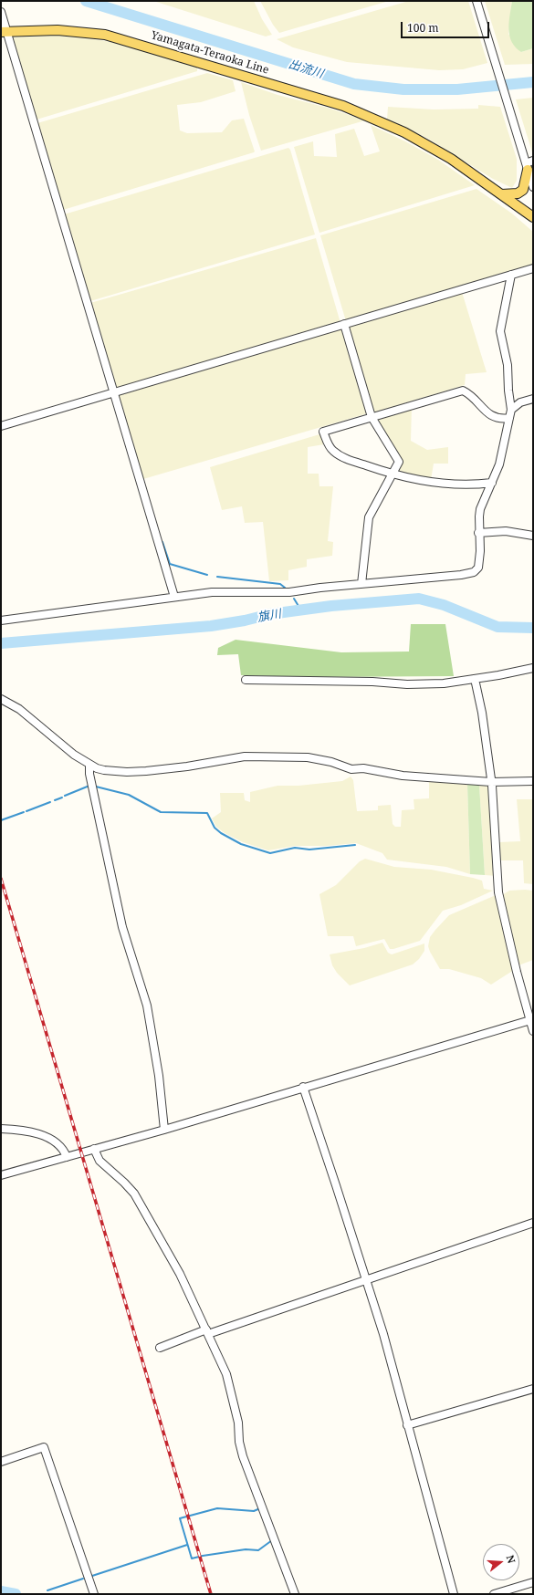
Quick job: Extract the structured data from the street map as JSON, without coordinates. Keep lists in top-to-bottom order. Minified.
{"streets":{"main road":["Yamagata-Teraoka Line"]},"water":["出流川","旗川"],"scale_bar":"100 m","north":"right"}
